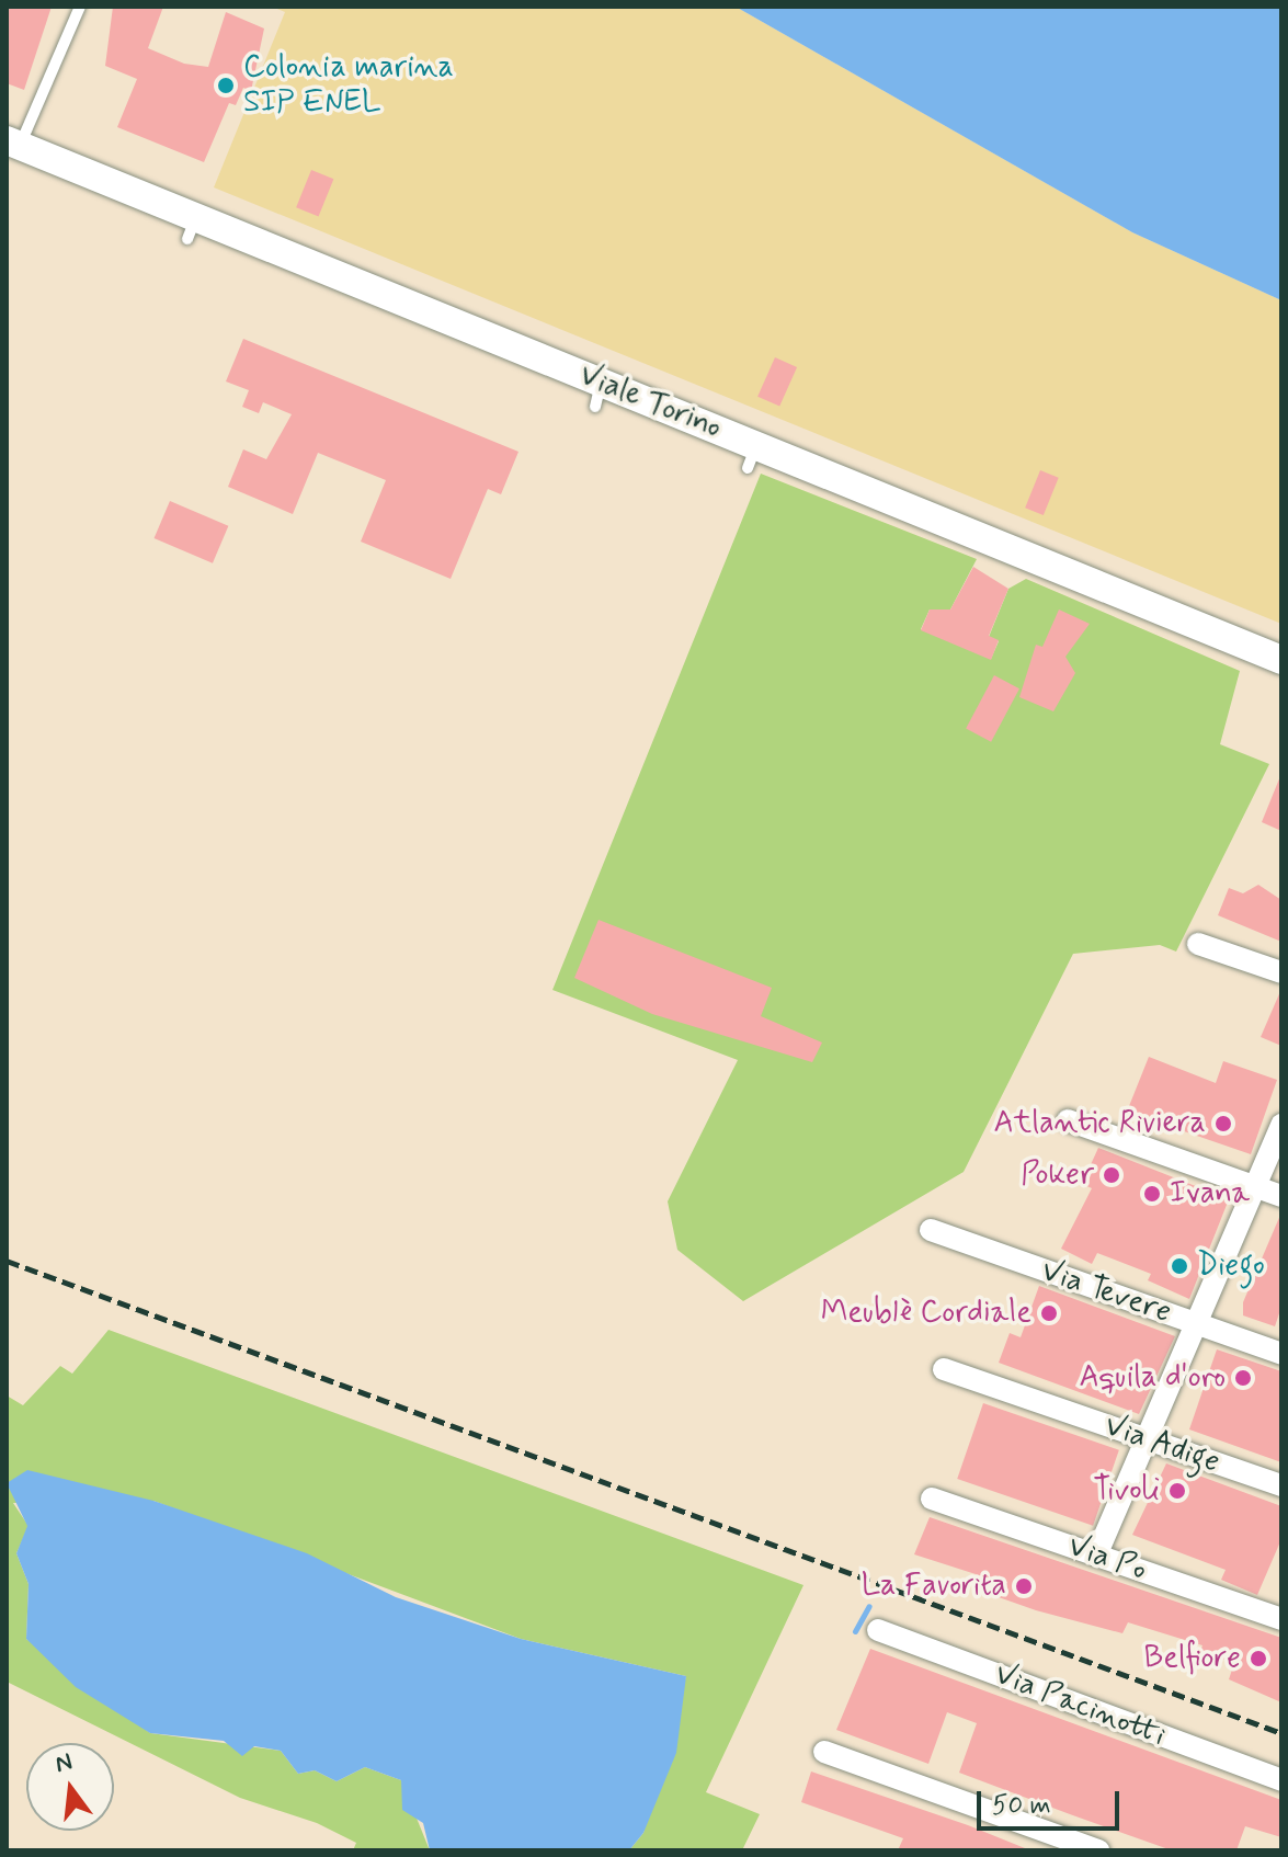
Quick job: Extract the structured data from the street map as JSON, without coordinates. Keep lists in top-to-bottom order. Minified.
{"streets":{"street":["Viale Torino","Via Tevere","Via Adige","Via Po","Via Pacinotti"]},"places":["Colonia marina SIP ENEL","Atlantic Riviera","Poker","Ivana","Diego","Meublè Cordiale","Aquila d'oro","Tivoli","La Favorita","Belfiore"],"scale_bar":"50 m","north":"top"}
